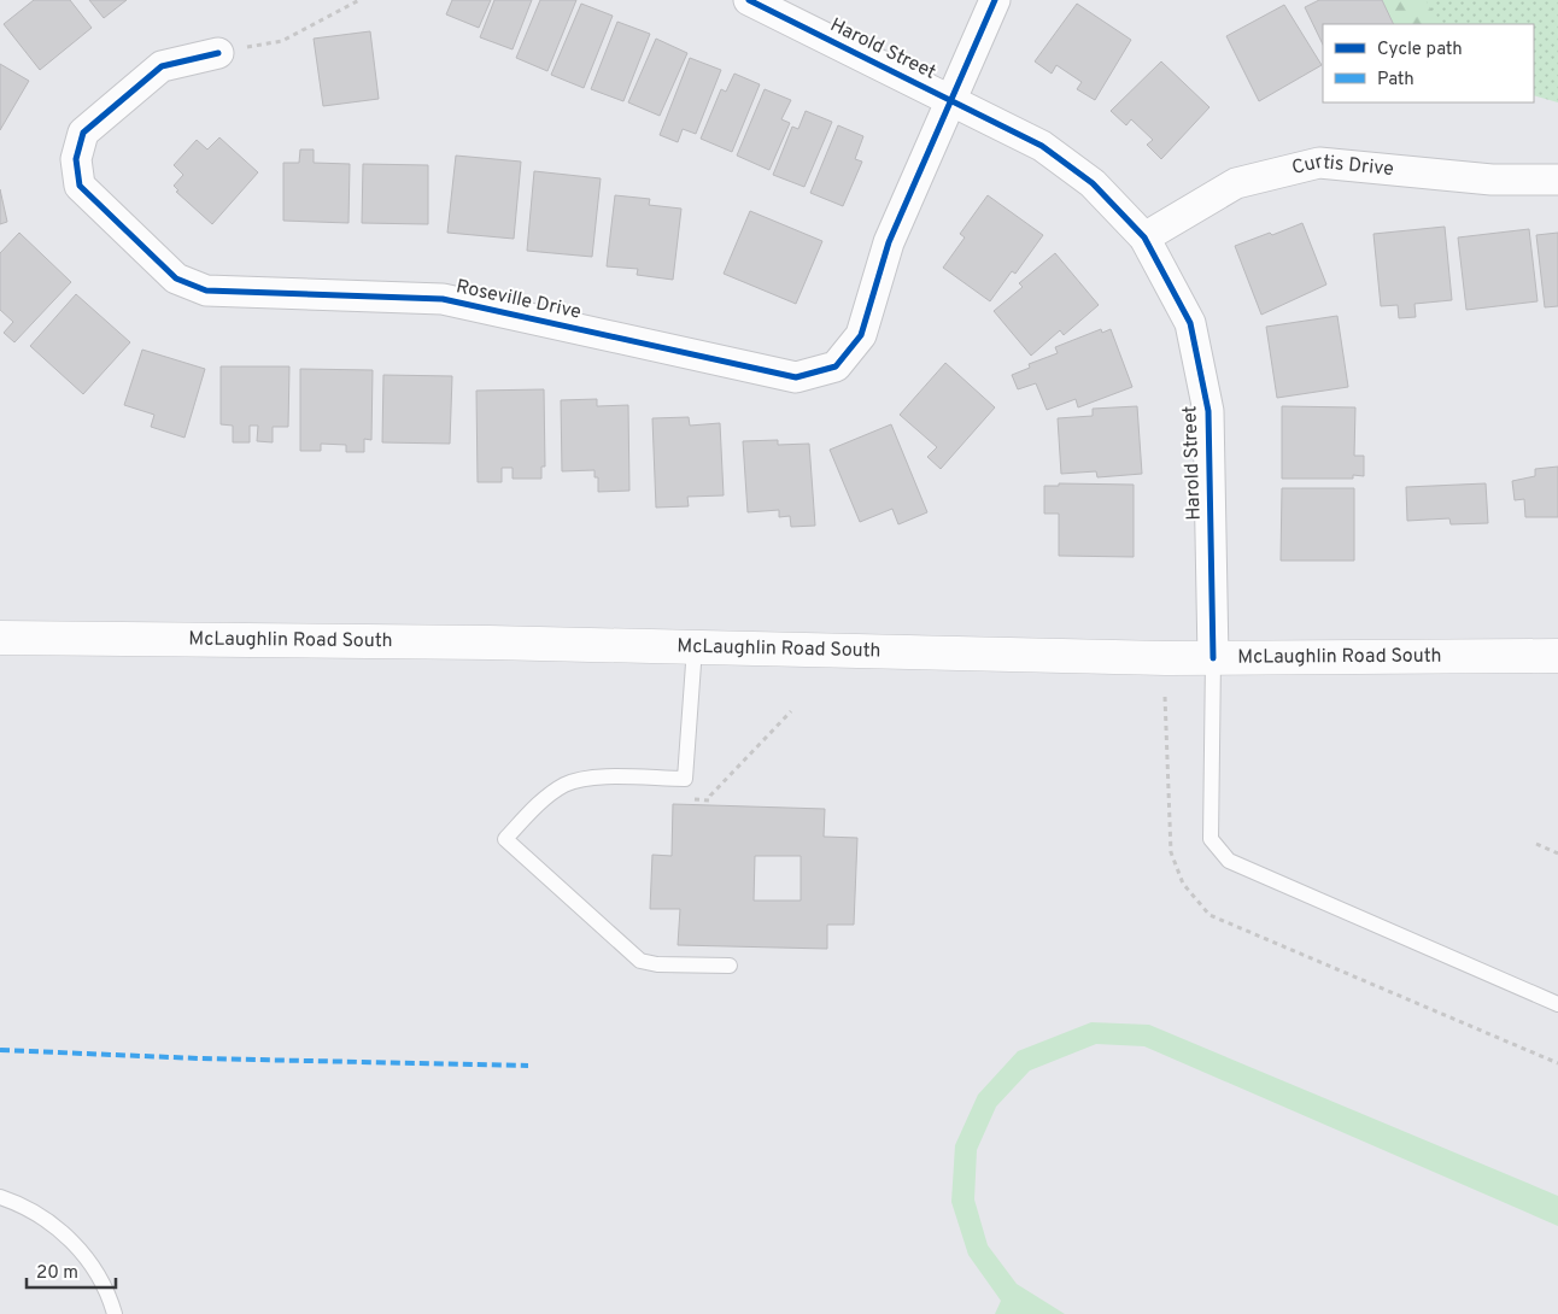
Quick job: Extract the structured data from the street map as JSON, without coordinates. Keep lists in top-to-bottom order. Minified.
{"streets":{"main road":["McLaughlin Road South"],"street":["Harold Street","Curtis Drive","Roseville Drive"]},"crossings":[["Harold Street","Curtis Drive"],["Harold Street","Roseville Drive"],["Harold Street","McLaughlin Road South"]],"legend":["Cycle path","Path"],"scale_bar":"20 m"}
